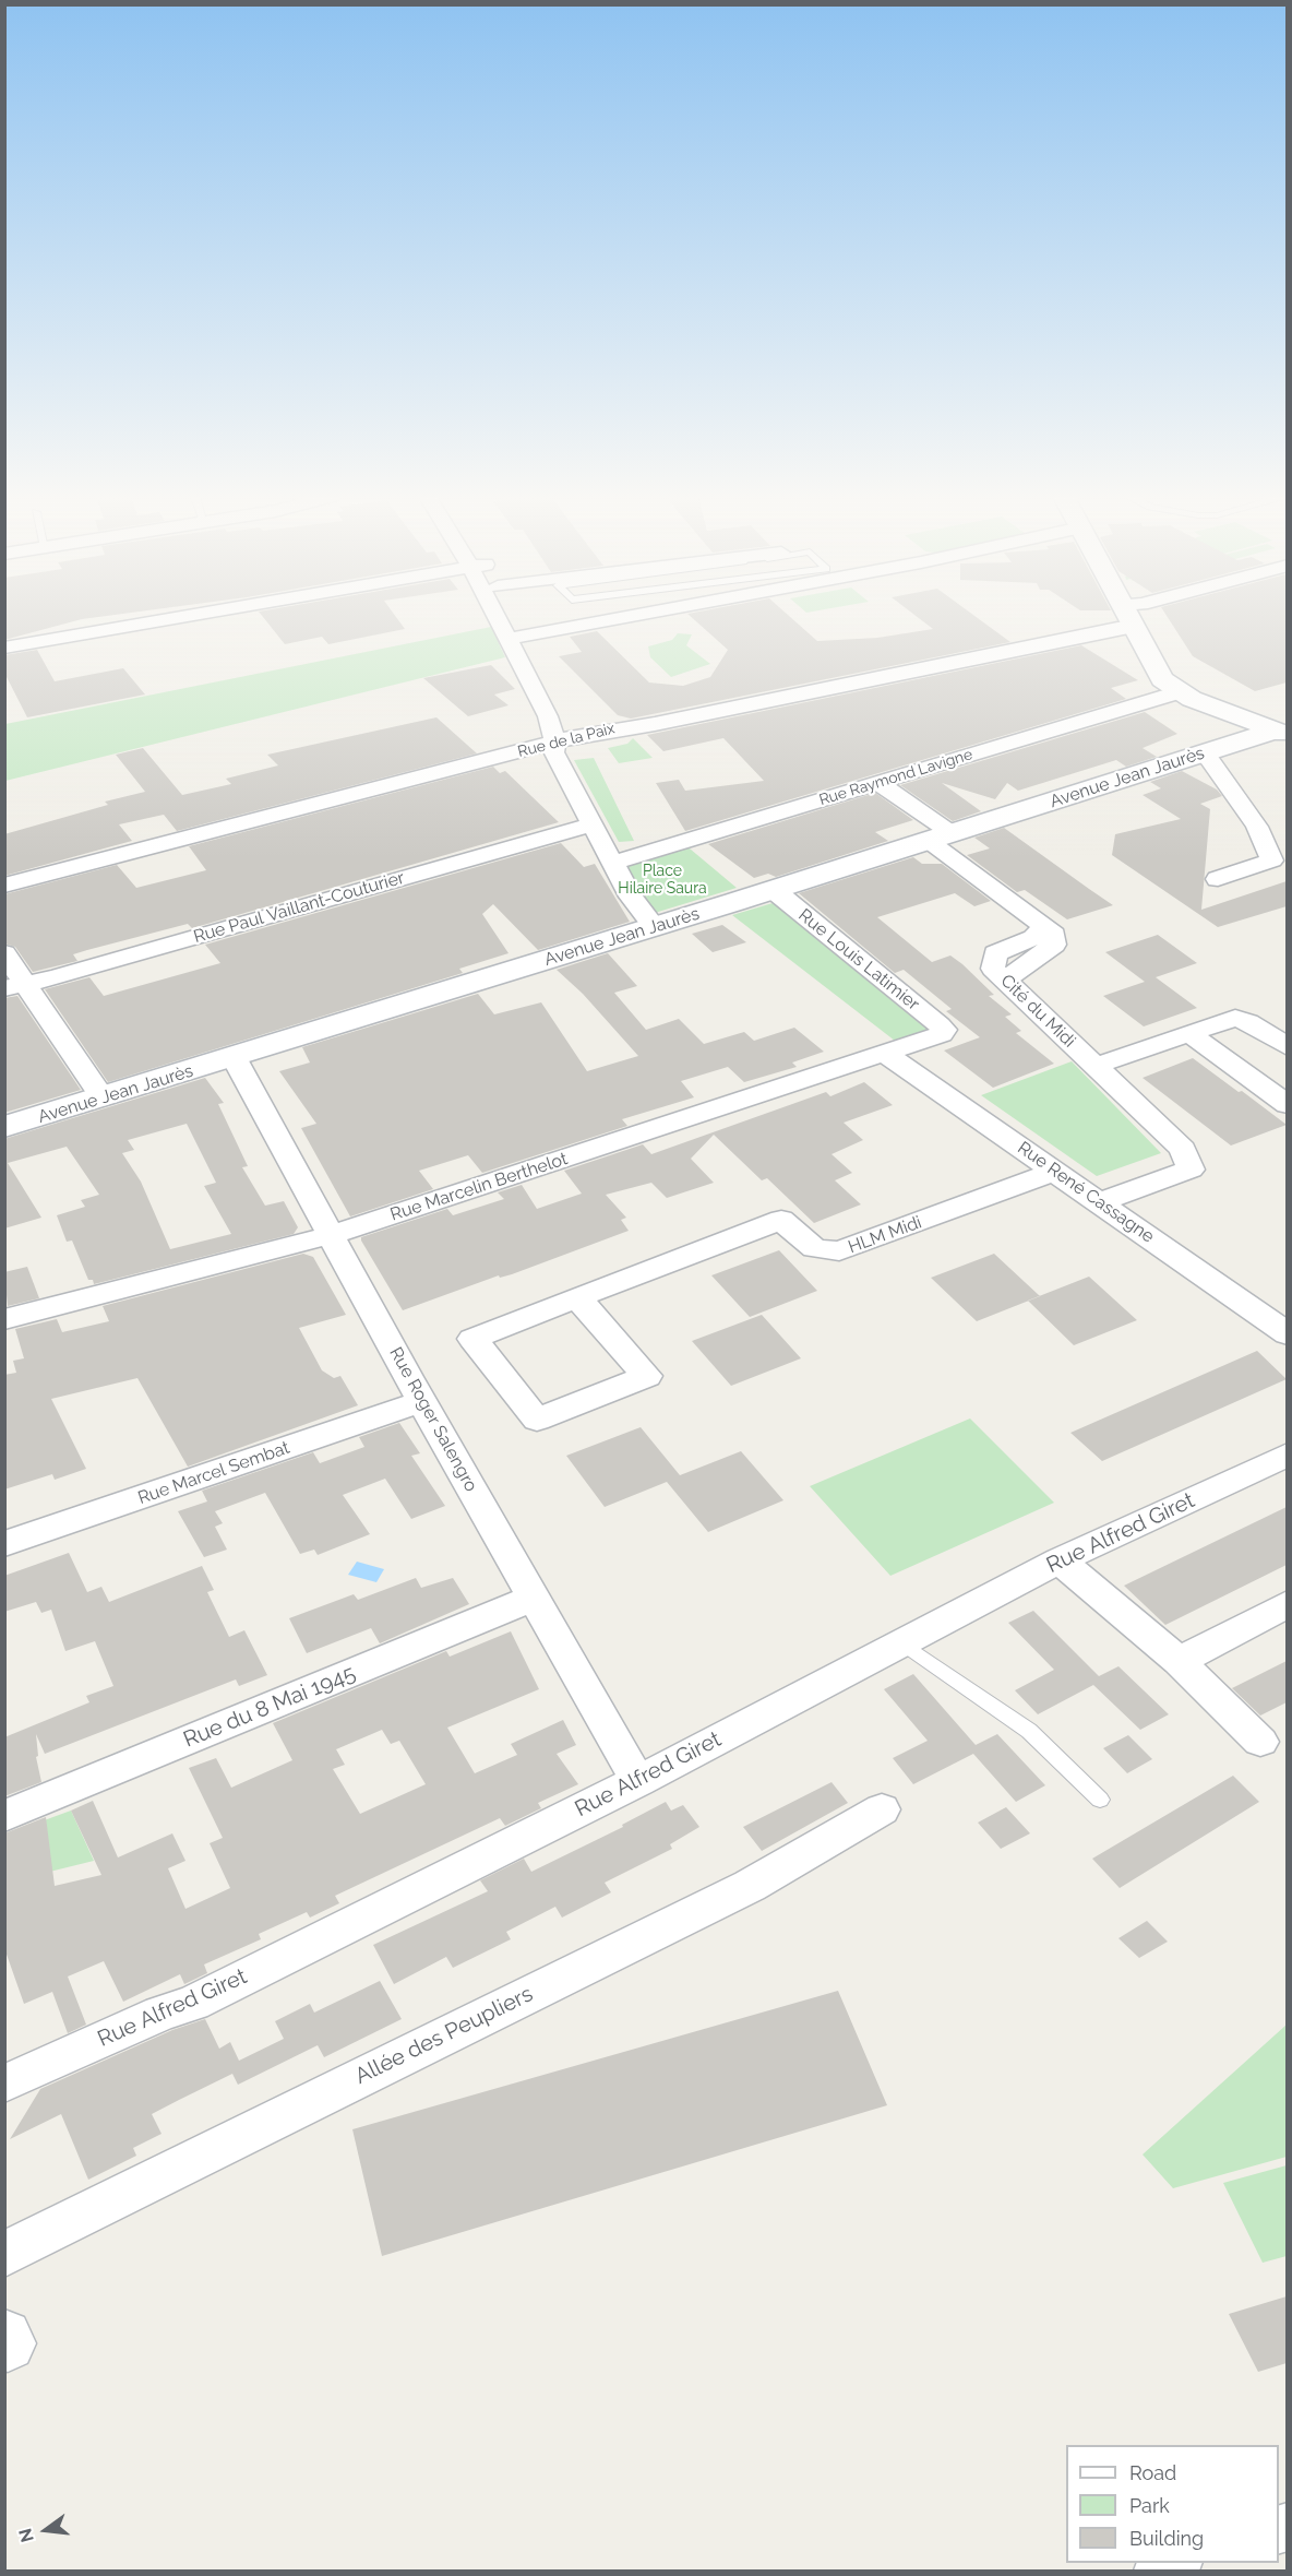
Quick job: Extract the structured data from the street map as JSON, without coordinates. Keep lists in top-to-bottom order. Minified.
{"streets":{"street":["Rue de la Paix","Rue Raymond Lavigne","Avenue Jean Jaurès","Rue Paul Vaillant-Couturier","Rue Louis Latimier","Cité du Midi","Rue Marcelin Berthelot","Rue René Cassagne","HLM Midi","Rue Roger Salengro","Rue Marcel Sembat","Rue Alfred Giret","Rue du 8 Mai 1945","Allée des Peupliers"]},"crossings":[["Rue Raymond Lavigne","Cité du Midi"],["Avenue Jean Jaurès","Rue Louis Latimier"],["Avenue Jean Jaurès","Cité du Midi"],["Avenue Jean Jaurès","Rue Roger Salengro"],["Rue Louis Latimier","Rue Marcelin Berthelot"],["Cité du Midi","Rue René Cassagne"],["Rue Marcelin Berthelot","Rue René Cassagne"],["Rue Marcelin Berthelot","Rue Roger Salengro"],["Rue René Cassagne","HLM Midi"],["Rue Roger Salengro","Rue Marcel Sembat"],["Rue Roger Salengro","Rue Alfred Giret"],["Rue Roger Salengro","Rue du 8 Mai 1945"]],"parks":["Place Hilaire Saura"],"legend":["Road","Park","Building"],"north":"left"}
